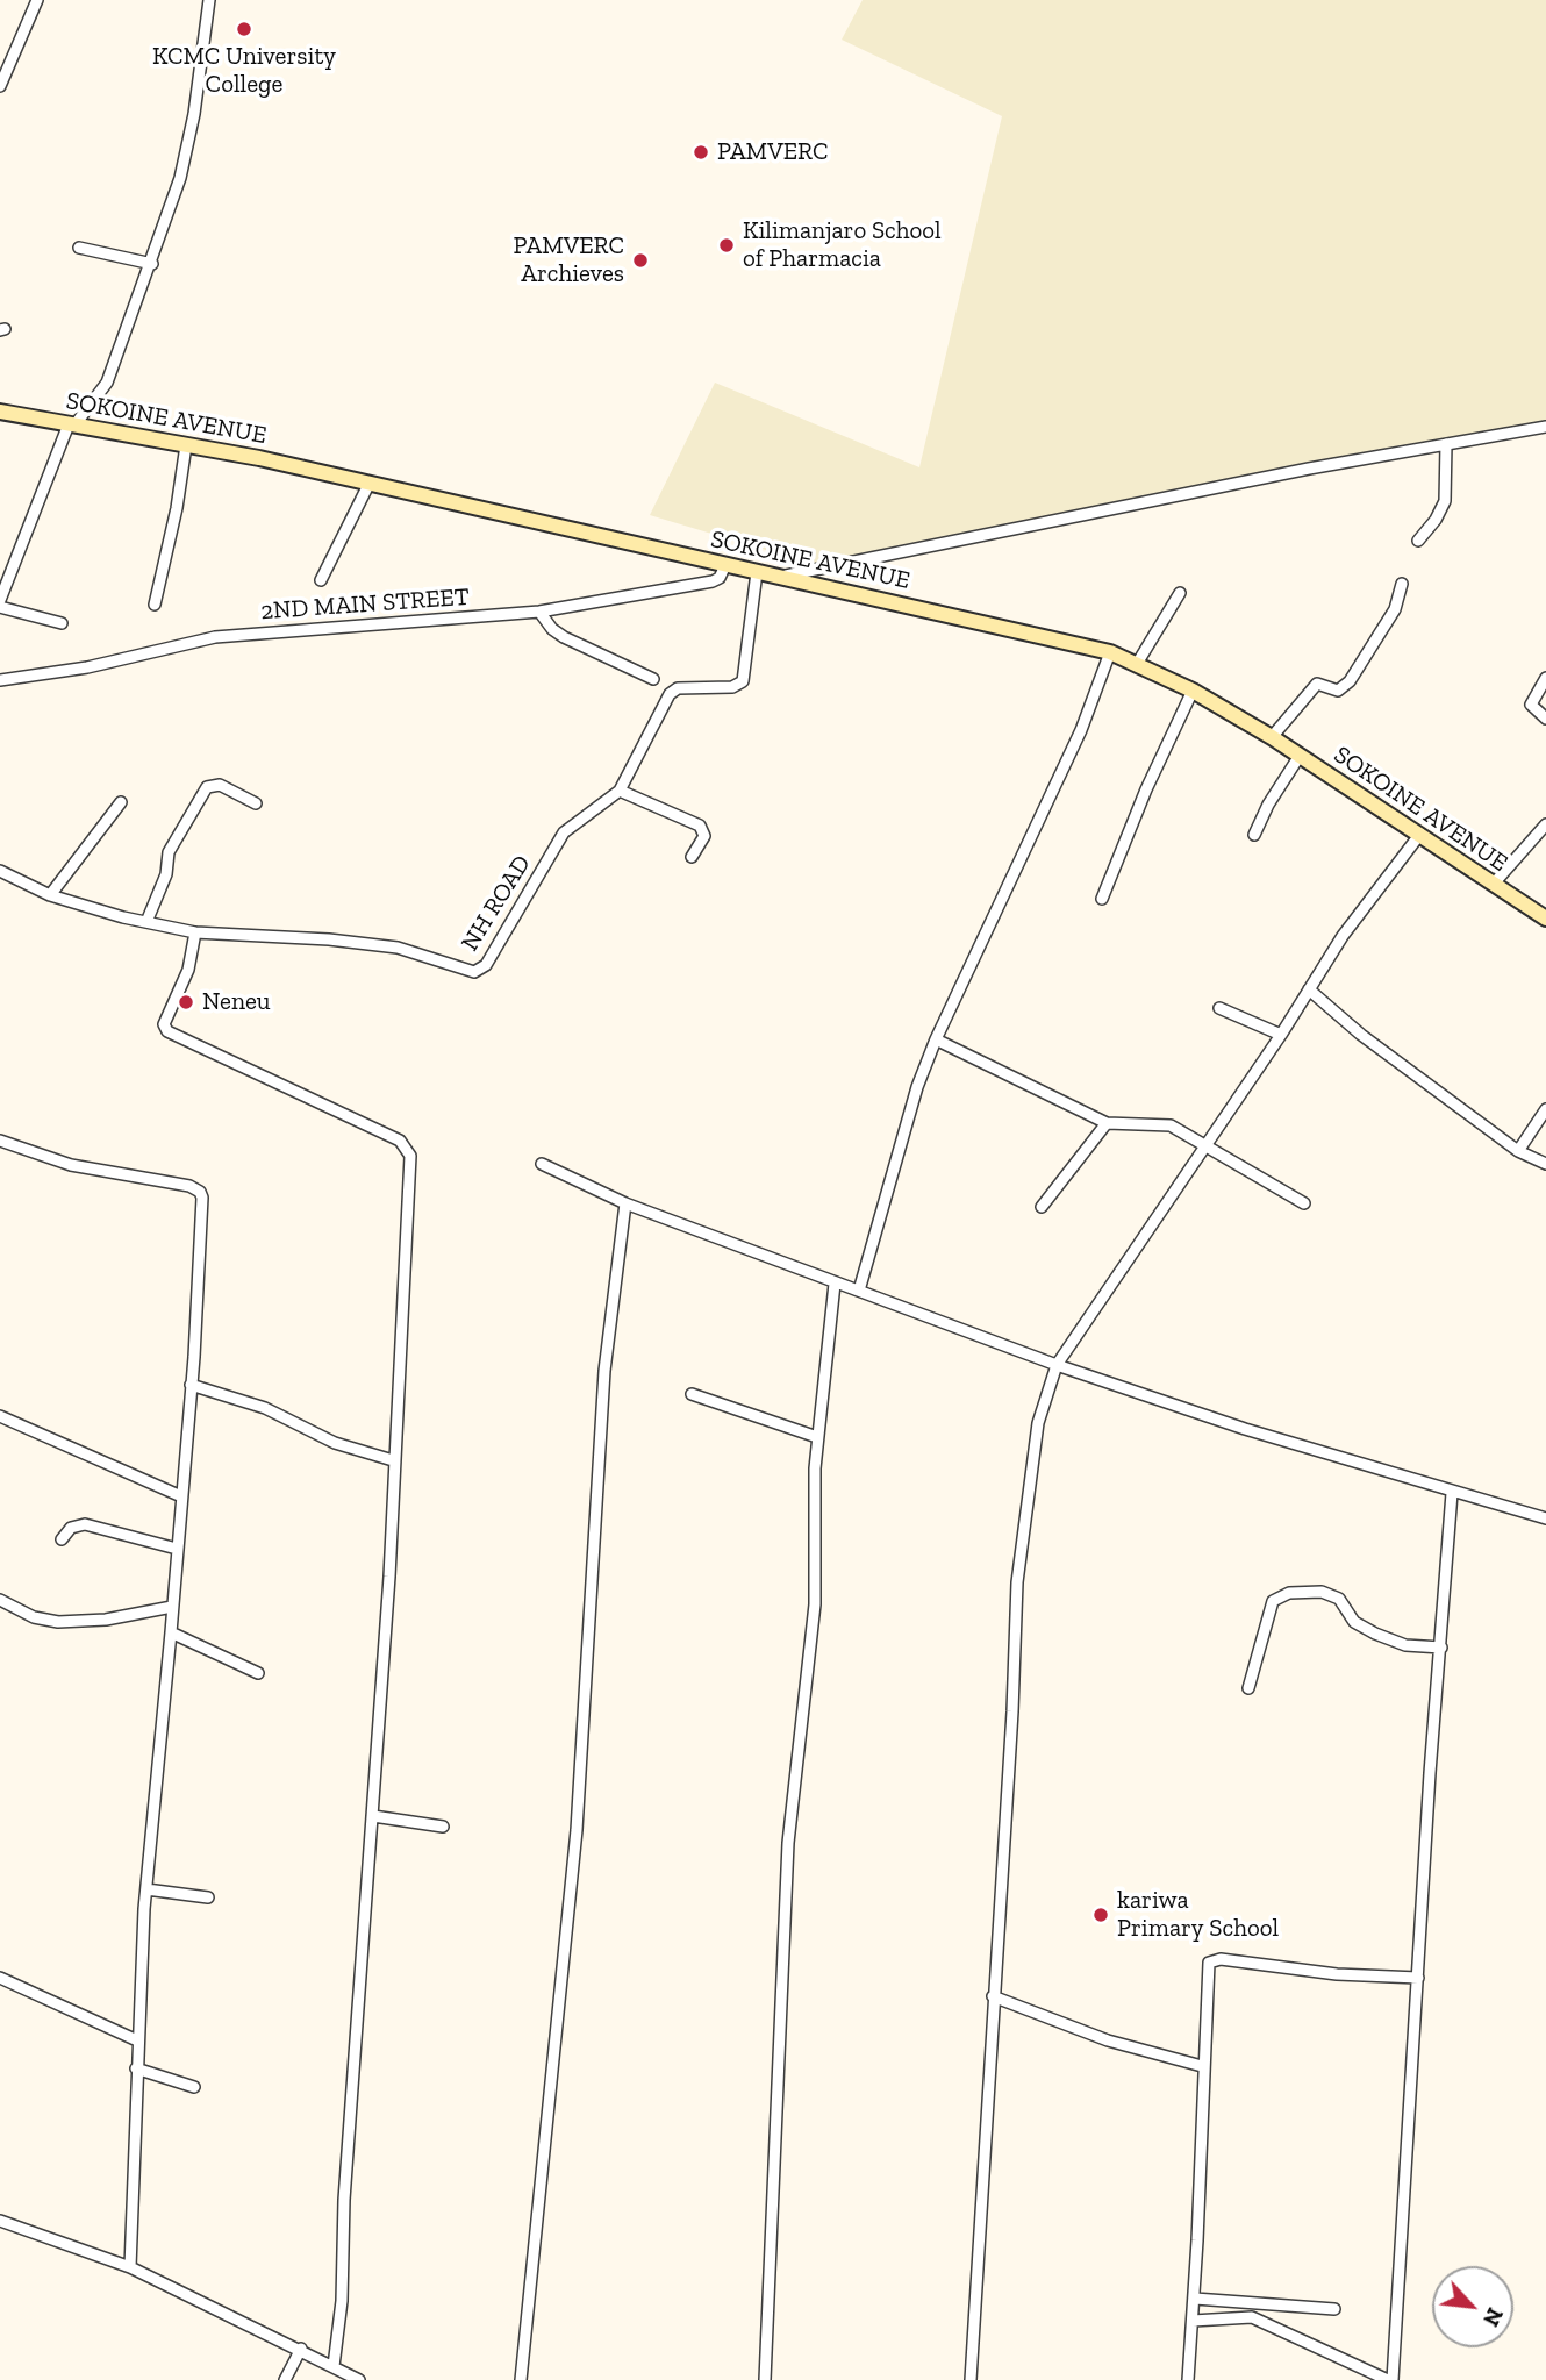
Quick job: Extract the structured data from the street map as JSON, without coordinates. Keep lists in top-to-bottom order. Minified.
{"streets":{"street":["SOKOINE AVENUE","2ND MAIN STREET","NH ROAD"]},"crossings":[["SOKOINE AVENUE","2ND MAIN STREET"],["SOKOINE AVENUE","NH ROAD"]],"places":["KCMC University College","PAMVERC","Kilimanjaro School of Pharmacia","PAMVERC Archieves","Neneu","kariwa Primary School"],"north":"bottom right"}
